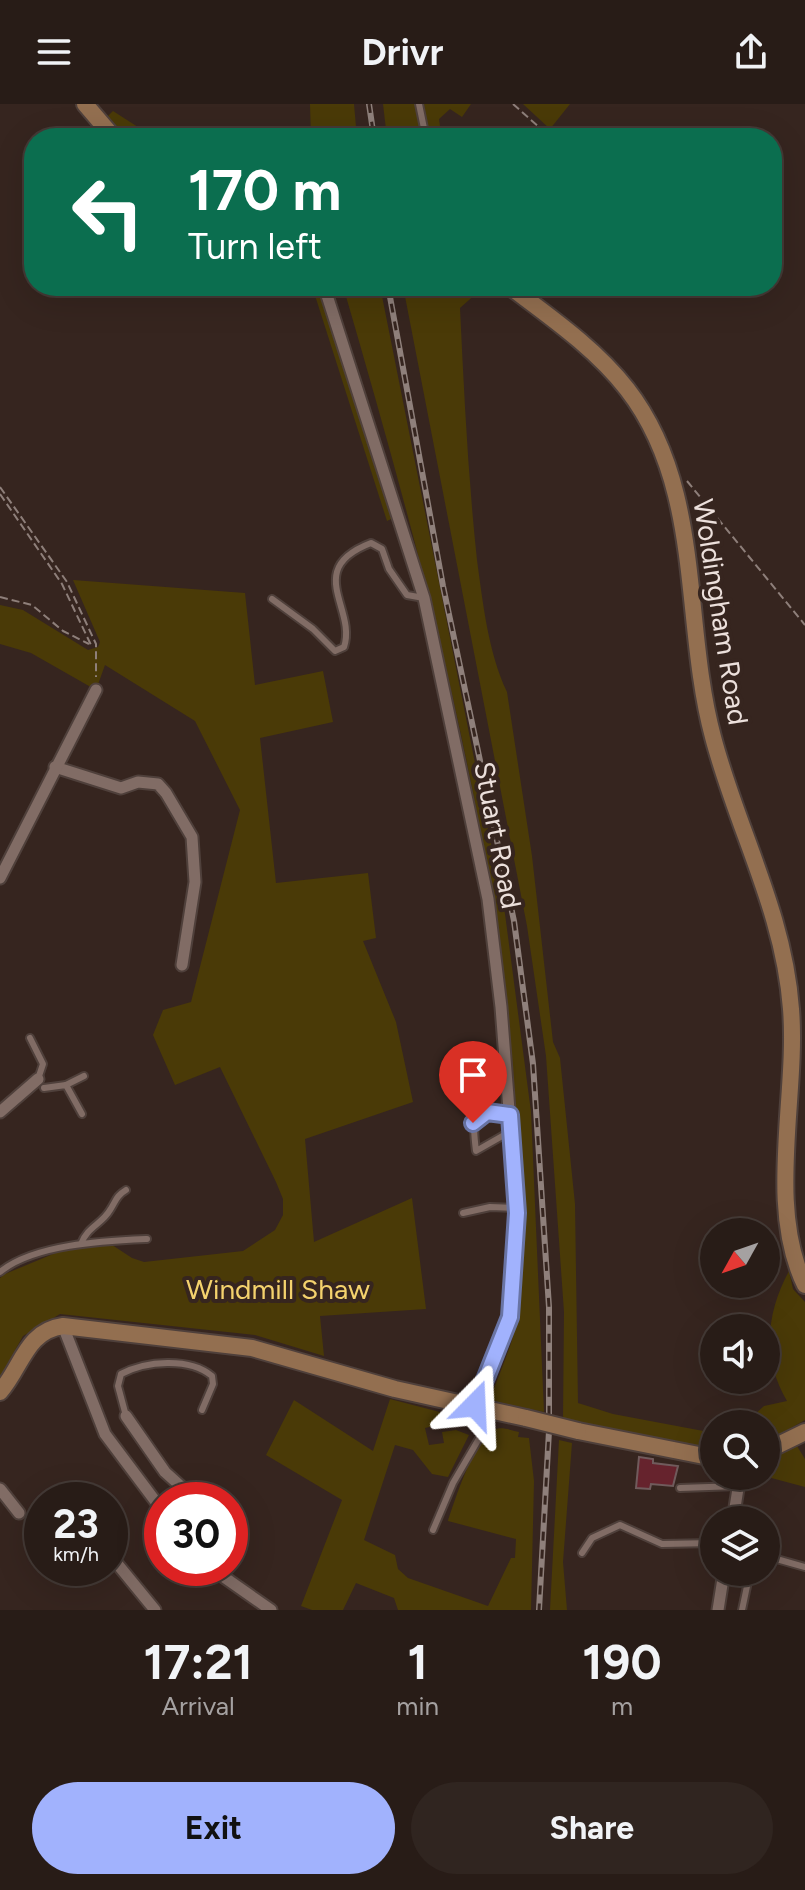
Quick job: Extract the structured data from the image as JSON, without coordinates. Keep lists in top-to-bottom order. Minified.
{"streets":{"street":["Woldingham Road","Stuart Road"]},"parks":["Windmill Shaw"],"north":"bottom left","page":{"header":"Drivr","turn":["170 m","Turn left"],"speed":"23 km/h","limit":"30","eta":["17:21","Arrival","1","min","190","m"],"buttons":["Exit","Share"]}}
